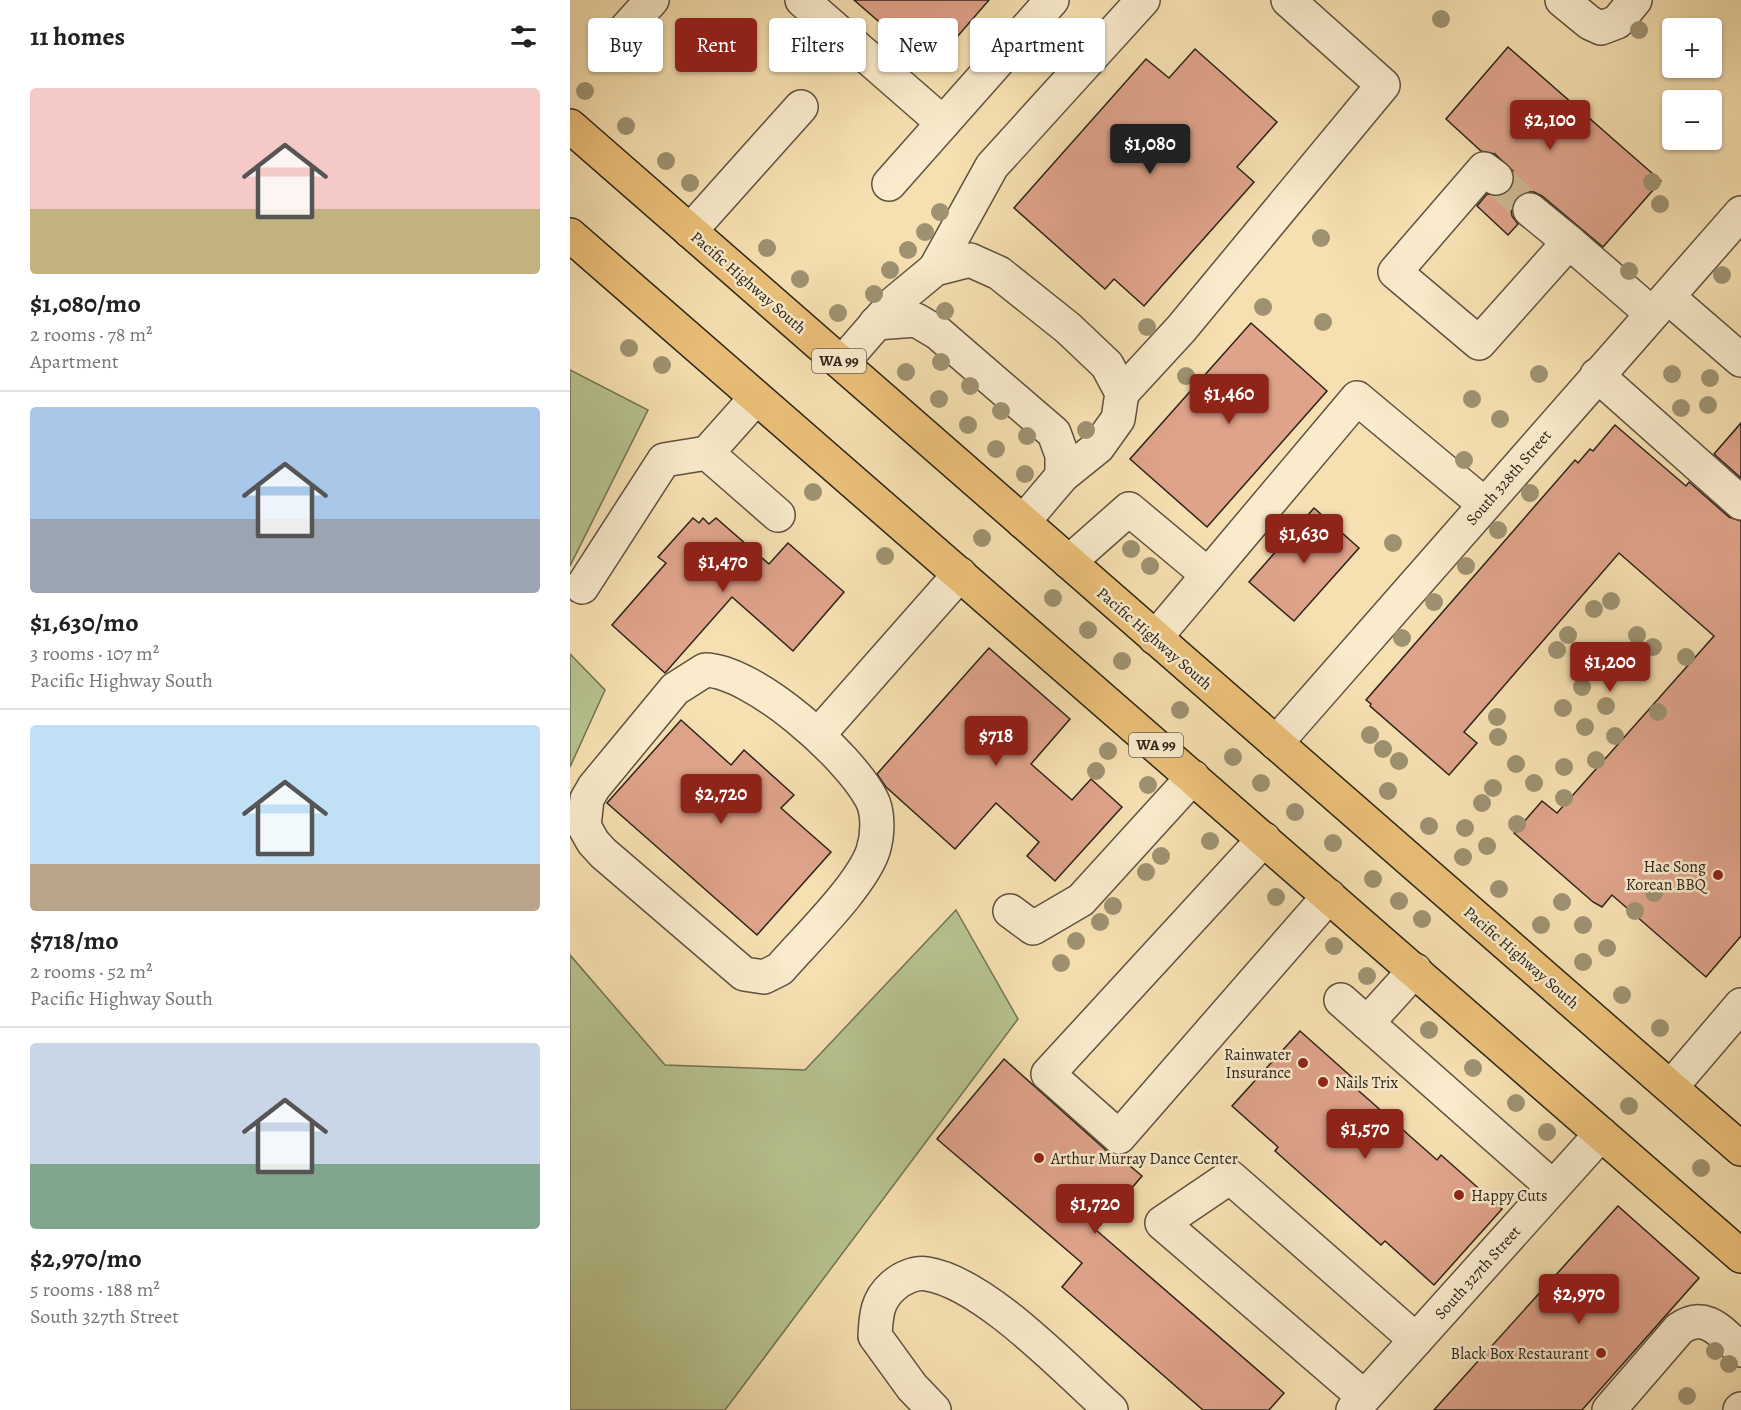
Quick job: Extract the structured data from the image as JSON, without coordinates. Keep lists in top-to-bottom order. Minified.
{"streets":{"main road":["Pacific Highway South","WA 99"],"street":["South 328th Street","South 327th Street"]},"crossings":[["Pacific Highway South","South 328th Street"],["WA 99","South 327th Street"]],"places":["Hae Song Korean BBQ","Rainwater Insurance","Nails Trix","Arthur Murray Dance Center","Happy Cuts","Black Box Restaurant"],"page":{"heading":"11 homes","map_buttons":["+","−"],"chip":["Buy","Rent","Filters","New","Apartment"],"list":[{"name":"$1,080/mo","note":"2 rooms · 78 m² · Apartment"},{"name":"$1,630/mo","note":"3 rooms · 107 m² · Pacific Highway South"},{"name":"$718/mo","note":"2 rooms · 52 m² · Pacific Highway South"},{"name":"$2,970/mo","note":"5 rooms · 188 m² · South 327th Street"}],"price":["$2,100","$1,080","$1,460","$1,630","$1,470","$1,200","$718","$2,720","$1,570","$1,720","$2,970"]}}
